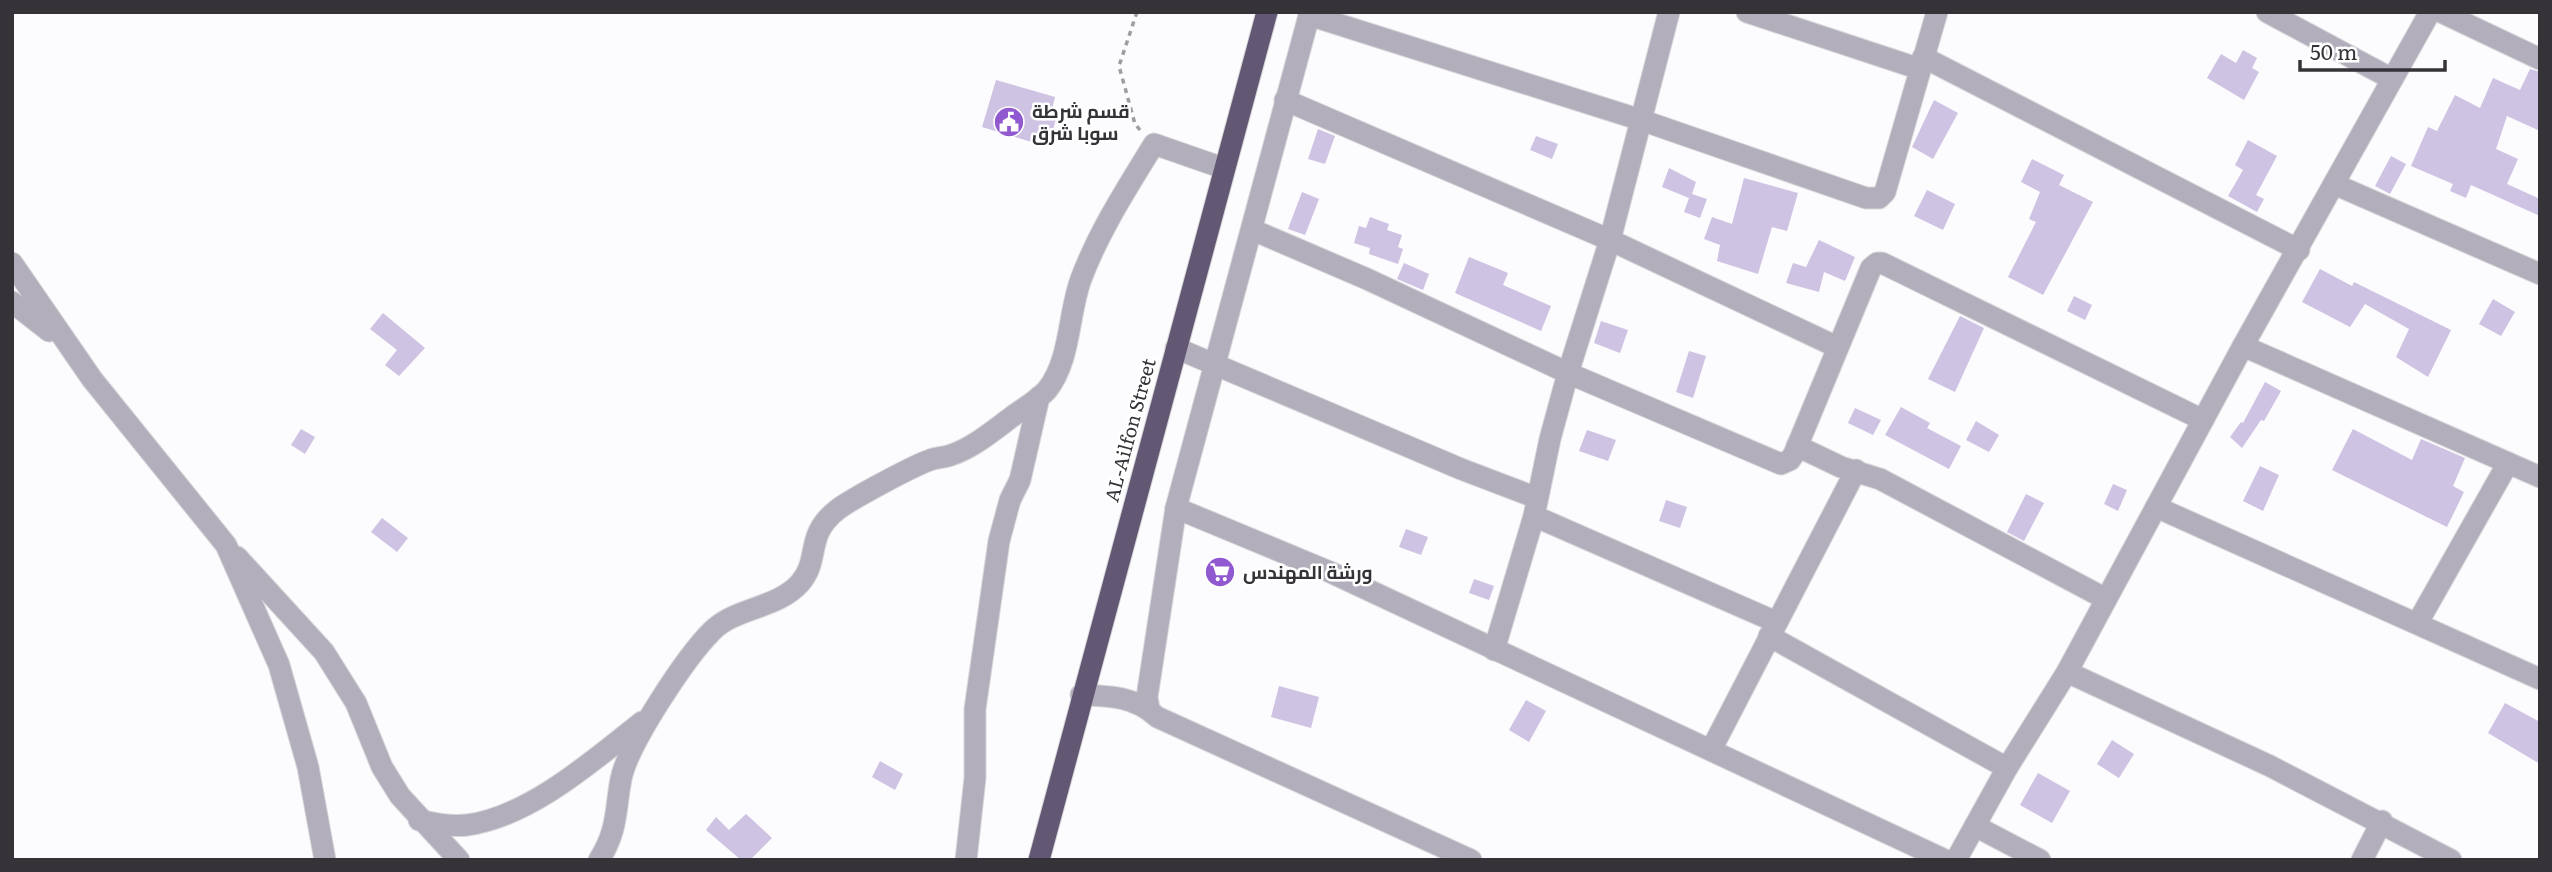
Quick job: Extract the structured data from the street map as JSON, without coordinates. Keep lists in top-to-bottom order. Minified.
{"streets":{"highway":["AL-Ailfon Street"]},"places":{"public building":["قسم شرطة سوبا شرق"],"supermarket":["ورشة المهندس"]},"scale_bar":"50 m"}
